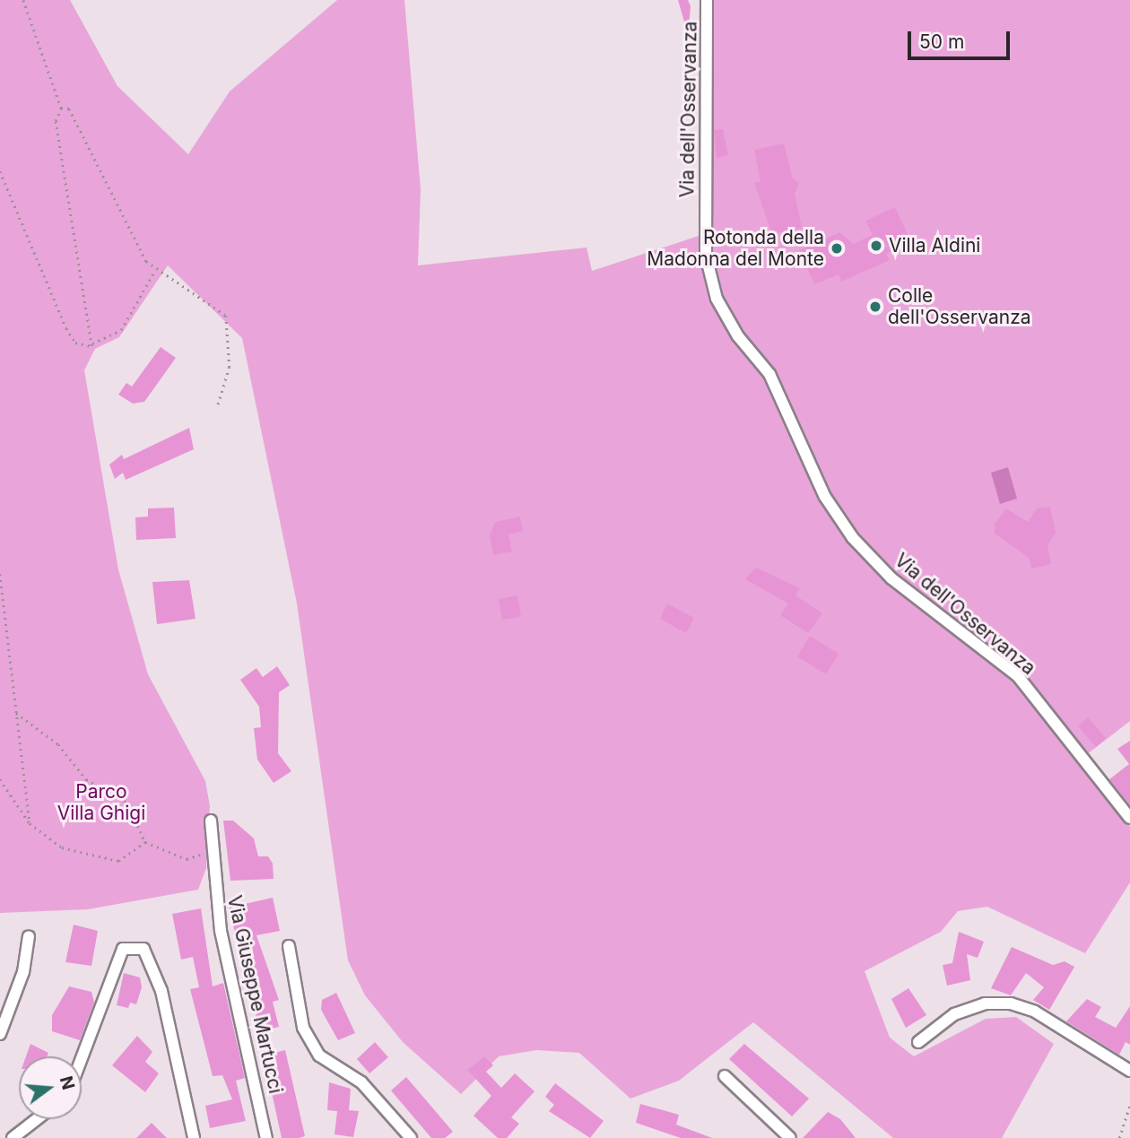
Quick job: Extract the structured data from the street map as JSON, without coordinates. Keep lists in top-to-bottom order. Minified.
{"streets":{"street":["Via dell'Osservanza","Via Giuseppe Martucci"]},"parks":["Parco Villa Ghigi"],"places":["Villa Aldini","Rotonda della Madonna del Monte","Colle dell'Osservanza"],"scale_bar":"50 m","north":"right"}
